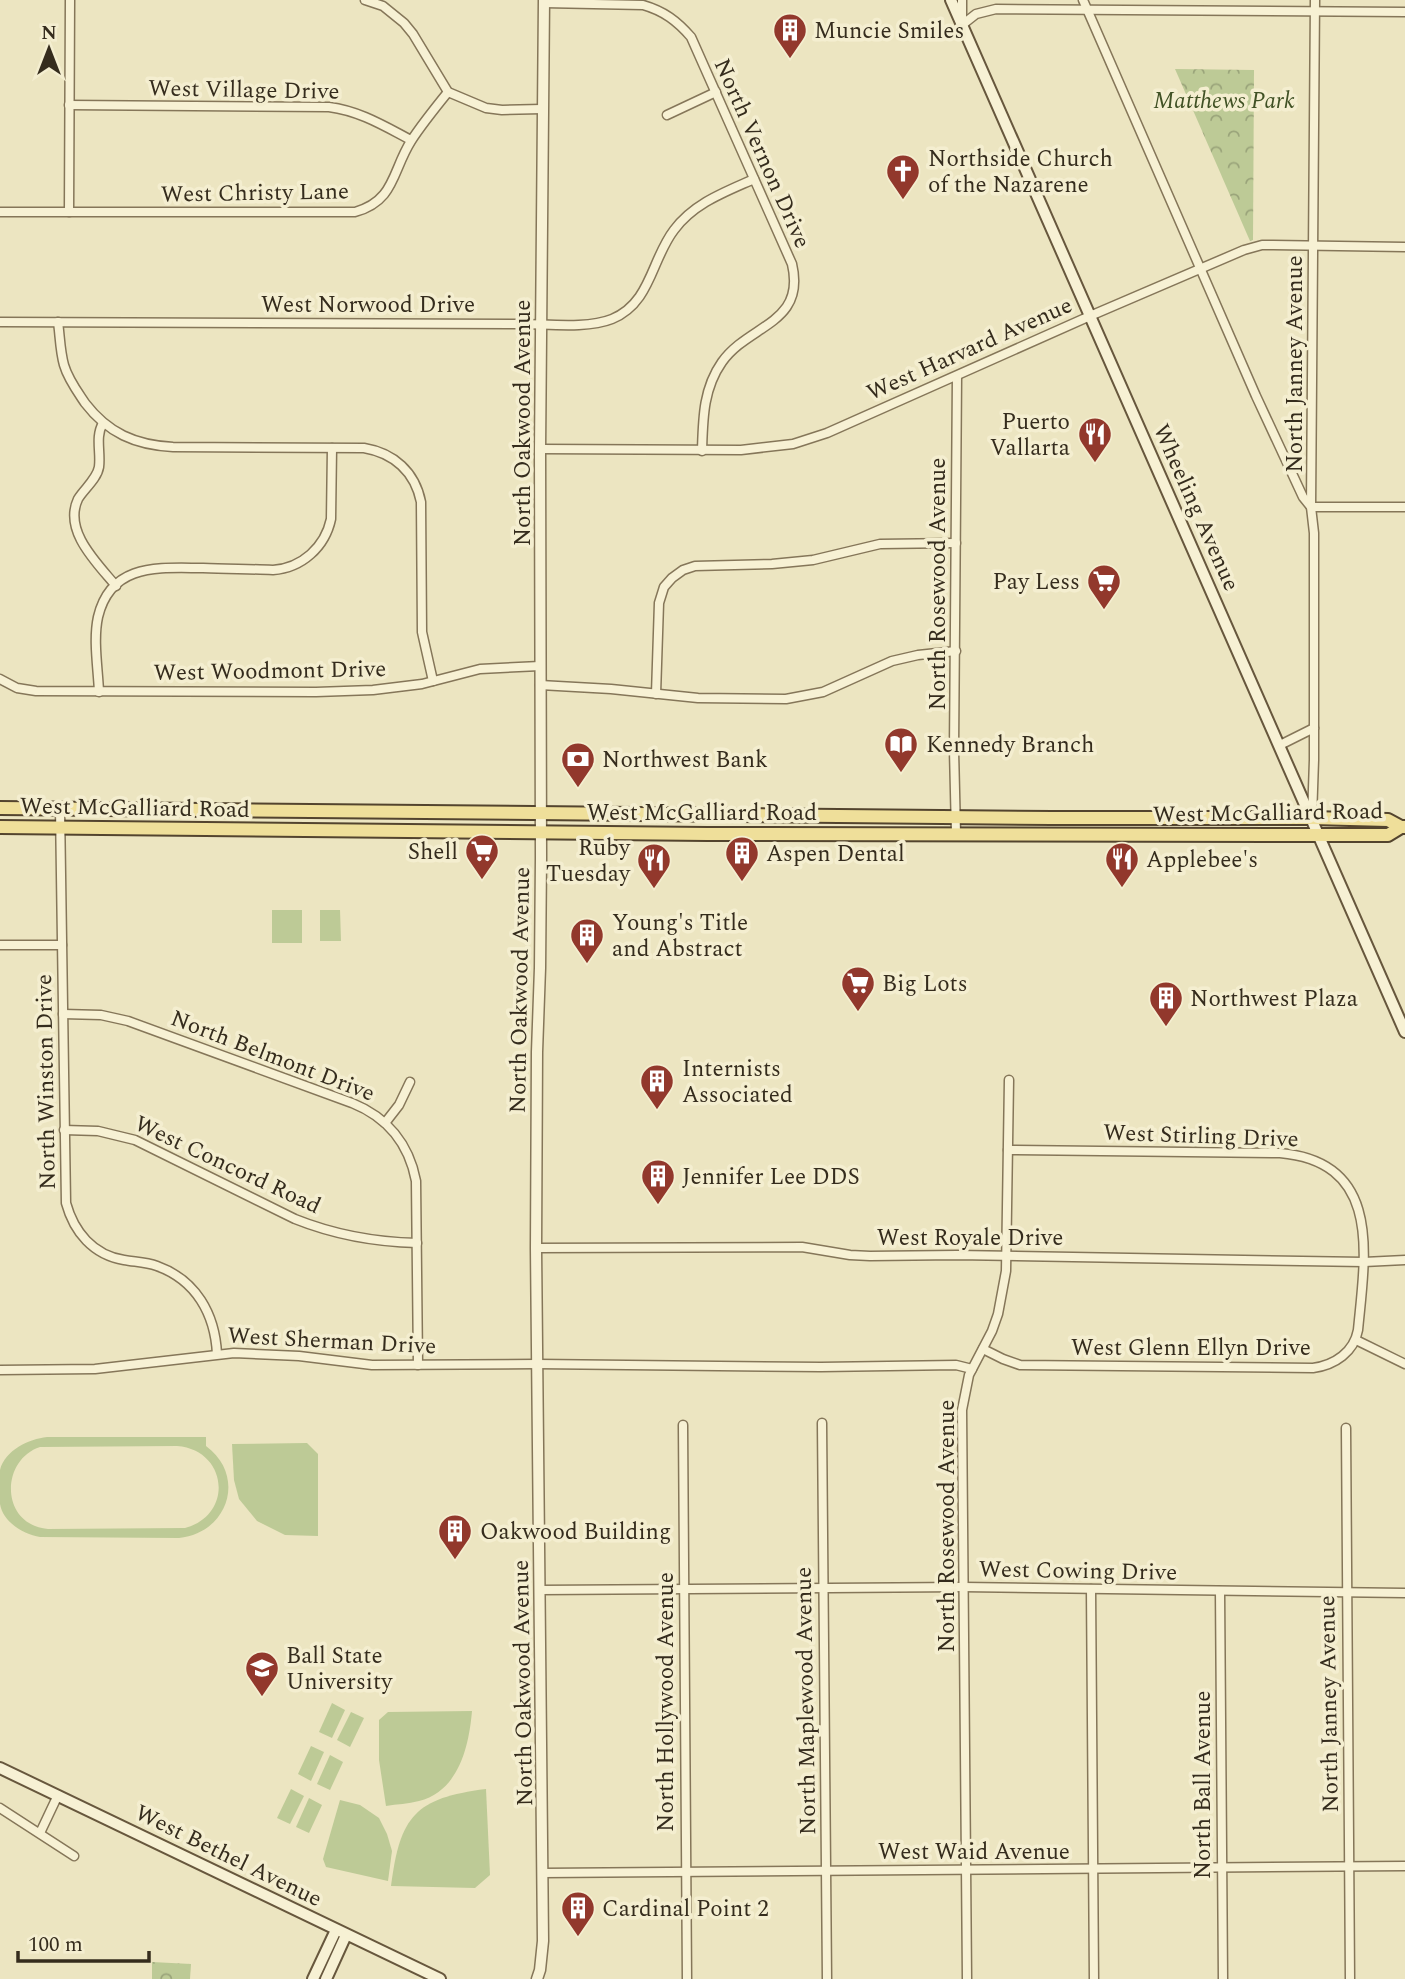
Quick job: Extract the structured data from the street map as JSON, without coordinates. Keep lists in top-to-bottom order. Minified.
{"streets":{"main road":["Wheeling Avenue","West McGalliard Road","West Bethel Avenue"],"street":["West Village Drive","North Vernon Drive","West Christy Lane","West Norwood Drive","West Harvard Avenue","North Janney Avenue","North Oakwood Avenue","North Rosewood Avenue","West Woodmont Drive","North Belmont Drive","North Winston Drive","West Stirling Drive","West Concord Road","West Royale Drive","West Sherman Drive","West Glenn Ellyn Drive","West Cowing Drive","North Maplewood Avenue","North Hollywood Avenue","North Ball Avenue","West Waid Avenue"]},"crossings":[["West Village Drive","West Christy Lane"],["North Vernon Drive","West Norwood Drive"],["North Vernon Drive","West Harvard Avenue"],["North Vernon Drive","North Oakwood Avenue"],["West Norwood Drive","North Oakwood Avenue"],["West Harvard Avenue","North Janney Avenue"],["West Harvard Avenue","North Oakwood Avenue"],["West Harvard Avenue","Wheeling Avenue"],["West Harvard Avenue","North Rosewood Avenue"],["North Janney Avenue","Wheeling Avenue"],["North Janney Avenue","West McGalliard Road"],["North Janney Avenue","West Cowing Drive"],["North Janney Avenue","West Waid Avenue"],["North Oakwood Avenue","West Woodmont Drive"],["North Oakwood Avenue","West McGalliard Road"],["North Oakwood Avenue","West Royale Drive"],["North Oakwood Avenue","West Sherman Drive"],["North Oakwood Avenue","West Cowing Drive"],["North Oakwood Avenue","West Waid Avenue"],["Wheeling Avenue","West McGalliard Road"],["North Rosewood Avenue","West McGalliard Road"],["North Rosewood Avenue","West Stirling Drive"],["North Rosewood Avenue","West Royale Drive"],["North Rosewood Avenue","West Glenn Ellyn Drive"],["North Rosewood Avenue","West Cowing Drive"],["North Rosewood Avenue","West Waid Avenue"],["West McGalliard Road","North Winston Drive"],["North Belmont Drive","North Winston Drive"],["North Belmont Drive","West Concord Road"],["North Belmont Drive","West Sherman Drive"],["North Winston Drive","West Concord Road"],["North Winston Drive","West Sherman Drive"],["West Stirling Drive","West Royale Drive"],["West Cowing Drive","North Maplewood Avenue"],["West Cowing Drive","North Hollywood Avenue"],["West Cowing Drive","North Ball Avenue"],["North Maplewood Avenue","West Waid Avenue"],["North Hollywood Avenue","West Waid Avenue"],["North Ball Avenue","West Waid Avenue"]],"parks":["Matthews Park"],"places":{"building":["Muncie Smiles","Aspen Dental","Young's Title and Abstract","Northwest Plaza","Internists Associated","Jennifer Lee DDS","Oakwood Building","Cardinal Point 2"],"church":["Northside Church of the Nazarene"],"restaurant":["Puerto Vallarta","Applebee's","Ruby Tuesday"],"supermarket":["Pay Less","Shell","Big Lots"],"library":["Kennedy Branch"],"bank":["Northwest Bank"],"school or university":["Ball State University"]},"scale_bar":"100 m","north":"top"}
